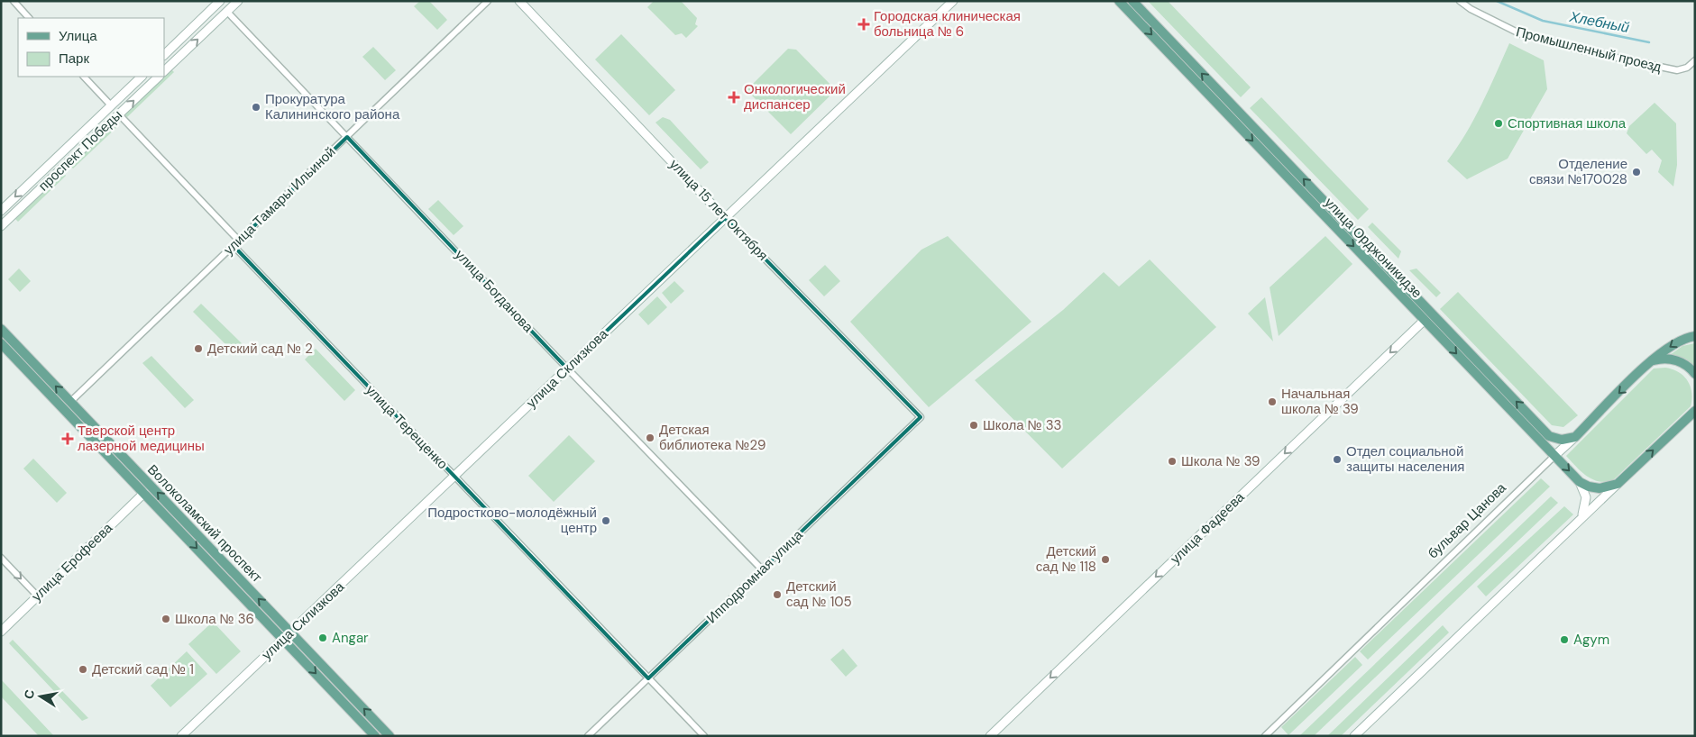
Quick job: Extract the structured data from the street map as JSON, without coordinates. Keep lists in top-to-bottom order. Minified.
{"streets":{"main road":["улица Орджоникидзе","бульвар Цанова","Волоколамский проспект"],"street":["Промышленный проезд","проспект Победы","улица Тамары Ильиной","улица 15 лет Октября","улица Богданова","улица Склизкова","улица Терещенко","улица Фадеева","улица Ерофеева","Ипподромная улица"]},"crossings":[["проспект Победы","улица Терещенко"],["улица Тамары Ильиной","улица Богданова"],["улица Тамары Ильиной","улица Терещенко"],["улица Тамары Ильиной","Волоколамский проспект"],["улица 15 лет Октября","улица Склизкова"],["улица 15 лет Октября","Ипподромная улица"],["улица Орджоникидзе","бульвар Цанова"],["улица Орджоникидзе","улица Фадеева"],["улица Богданова","улица Склизкова"],["улица Богданова","Ипподромная улица"],["улица Склизкова","улица Терещенко"],["улица Склизкова","Волоколамский проспект"],["улица Терещенко","Ипподромная улица"],["Волоколамский проспект","улица Ерофеева"]],"one_way":["улица Фадеева"],"water":["Хлебный"],"places":{"health":["Городская клиническая больница № 6","Онкологический диспансер","Тверской центр лазерной медицины"],"other":["Прокуратура Калининского района","Спортивная школа","Отделение связи №170028","Детский сад № 2","Начальная школа № 39","Школа № 33","Детская библиотека №29","Отдел социальной защиты населения","Школа № 39","Подростково-молодёжный центр","Детский сад № 118","Детский сад № 105","Школа № 36","Angar","Agym","Детский сад № 1"]},"legend":["Улица","Парк"],"north":"left"}
